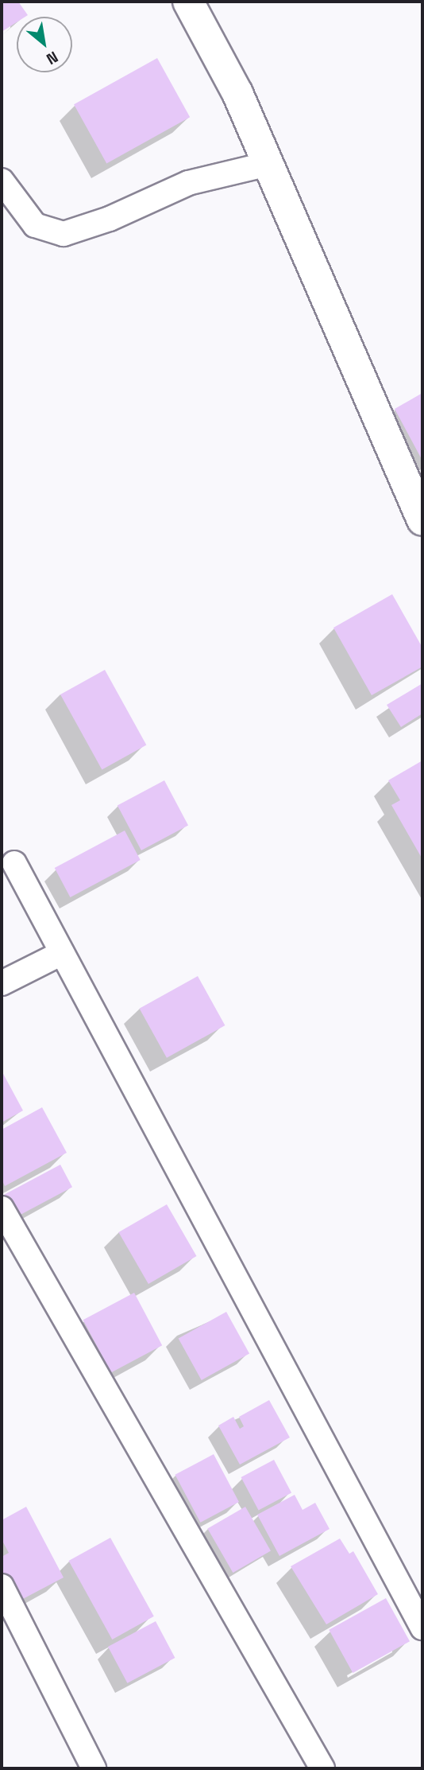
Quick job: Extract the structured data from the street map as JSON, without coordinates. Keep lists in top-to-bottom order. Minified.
{"north":"bottom right"}
